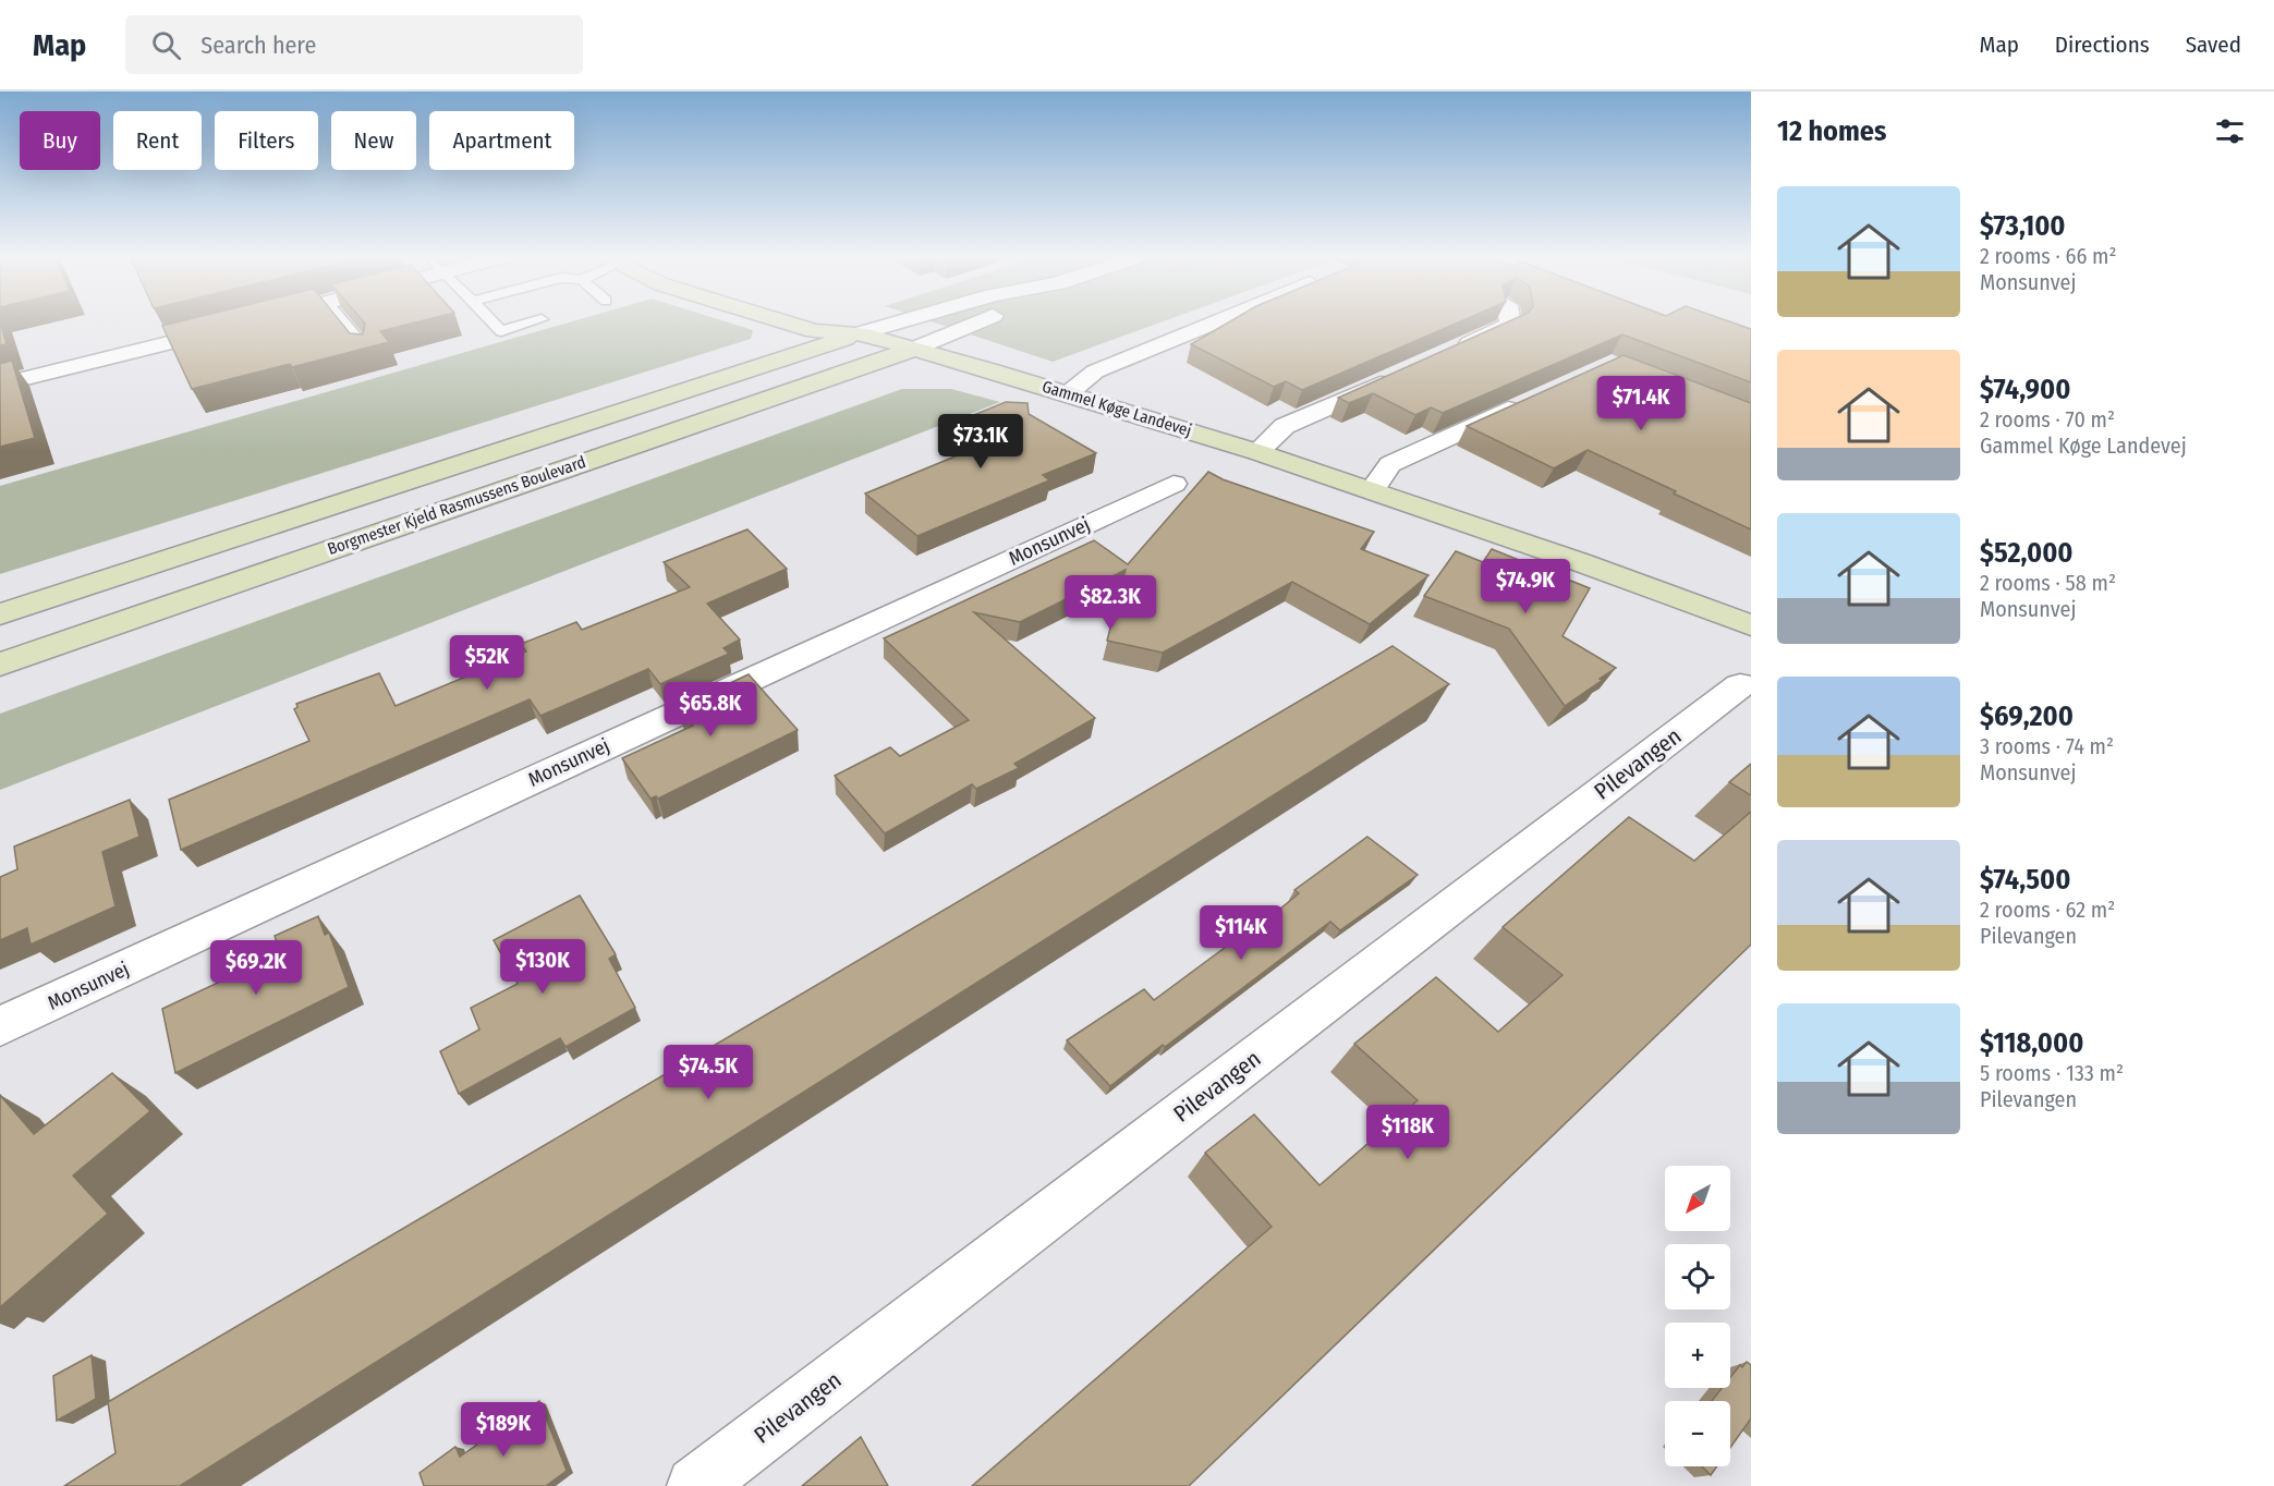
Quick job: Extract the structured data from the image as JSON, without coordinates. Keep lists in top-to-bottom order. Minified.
{"streets":{"street":["Gammel Køge Landevej","Borgmester Kjeld Rasmussens Boulevard","Monsunvej","Pilevangen"]},"crossings":[["Gammel Køge Landevej","Borgmester Kjeld Rasmussens Boulevard"]],"north":"bottom left","page":{"header":"Map","search":"Search here","nav":["Map","Directions","Saved"],"heading":"12 homes","chip":["Buy","Rent","Filters","New","Apartment"],"list":[{"name":"$73,100","note":"2 rooms · 66 m² · Monsunvej"},{"name":"$74,900","note":"2 rooms · 70 m² · Gammel Køge Landevej"},{"name":"$52,000","note":"2 rooms · 58 m² · Monsunvej"},{"name":"$69,200","note":"3 rooms · 74 m² · Monsunvej"},{"name":"$74,500","note":"2 rooms · 62 m² · Pilevangen"},{"name":"$118,000","note":"5 rooms · 133 m² · Pilevangen"}],"price":["$71.4K","$73.1K","$74.9K","$82.3K","$52K","$65.8K","$114K","$130K","$69.2K","$74.5K","$118K","$189K"],"map_buttons":["+","−"]}}
